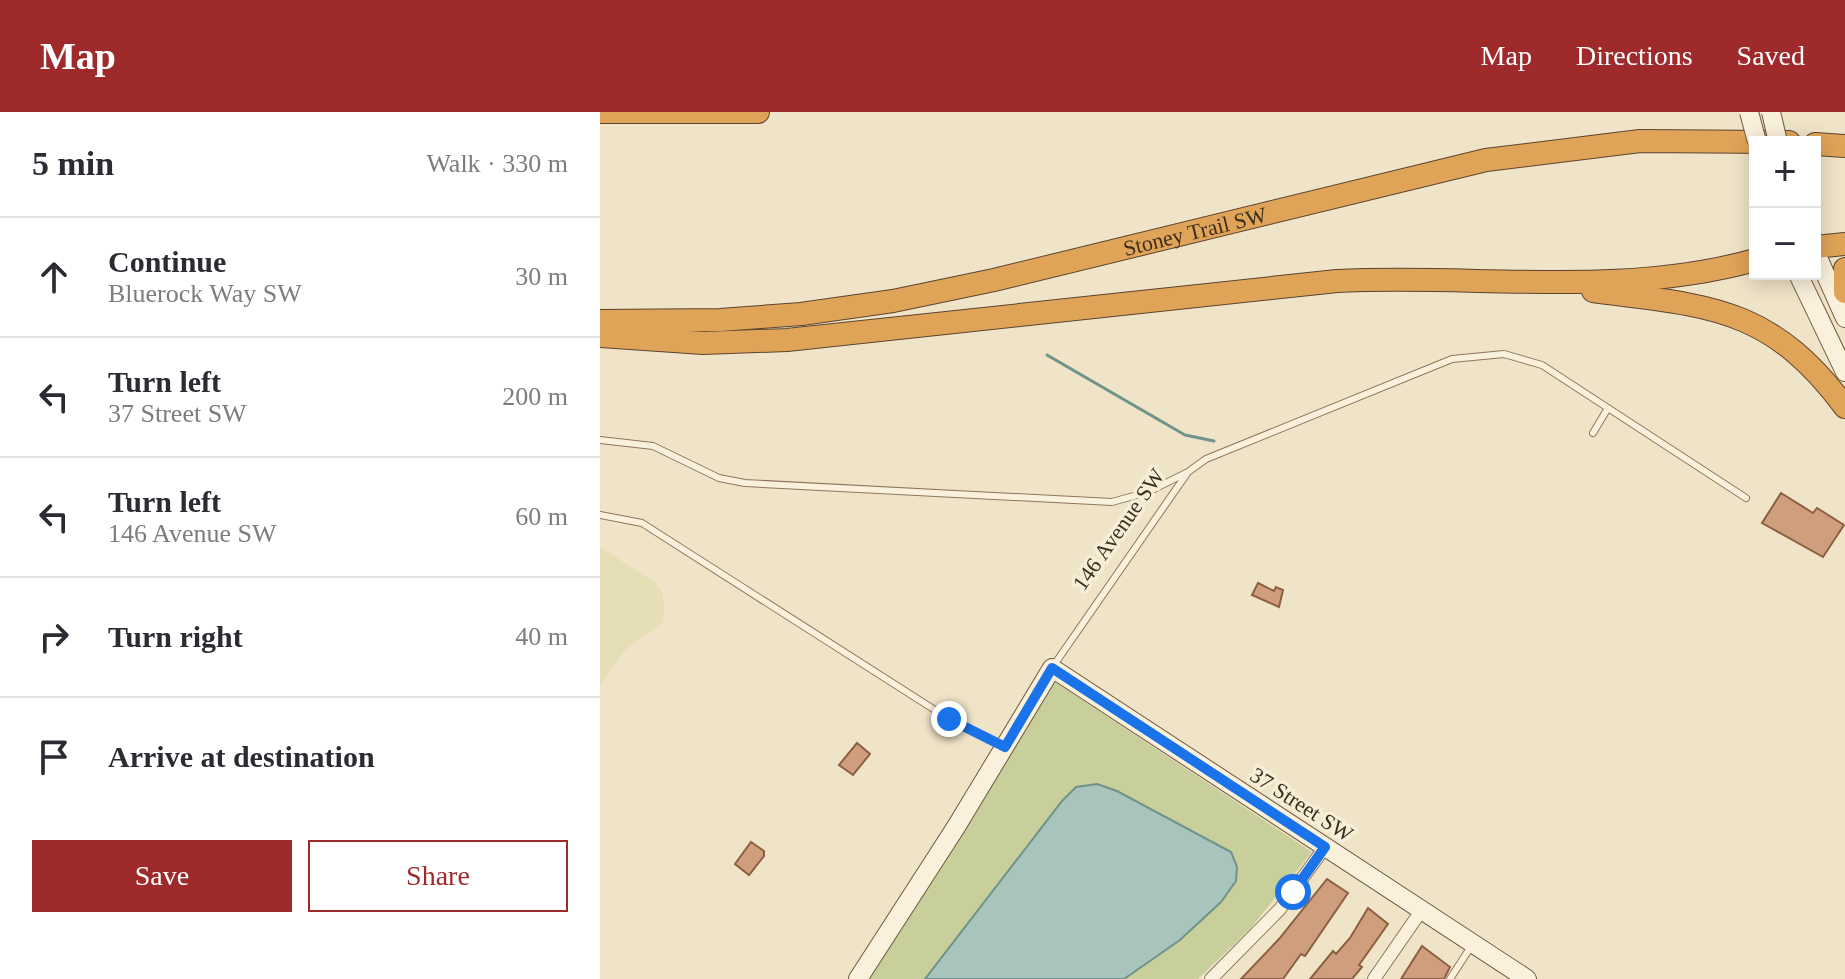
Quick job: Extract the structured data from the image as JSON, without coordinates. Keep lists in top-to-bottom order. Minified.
{"streets":{"highway":["Stoney Trail SW"],"street":["146 Avenue SW","37 Street SW"]},"crossings":[["146 Avenue SW","37 Street SW"]],"page":{"header":"Map","nav":["Map","Directions","Saved"],"heading":["5 min","Walk · 330 m"],"map_buttons":["+","−"],"list":[["Continue","Bluerock Way SW","30 m"],["Turn left","37 Street SW","200 m"],["Turn left","146 Avenue SW","60 m"],["Turn right","40 m"],"Arrive at destination"],"buttons":["Save","Share"]}}
